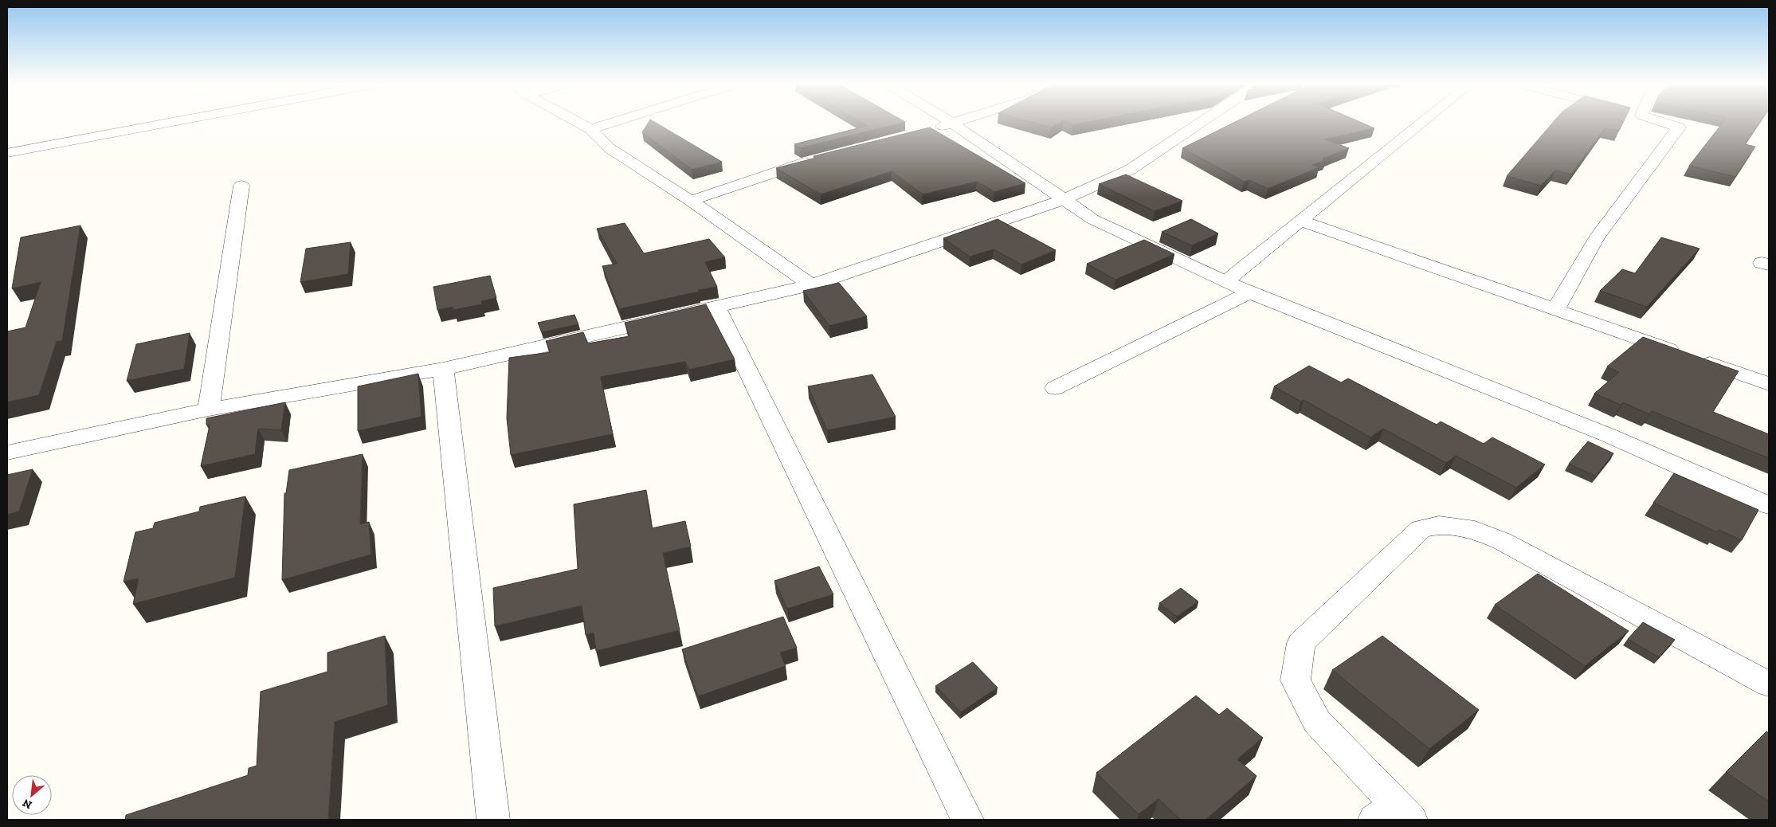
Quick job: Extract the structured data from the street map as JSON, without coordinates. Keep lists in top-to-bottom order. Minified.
{"north":"bottom left"}
